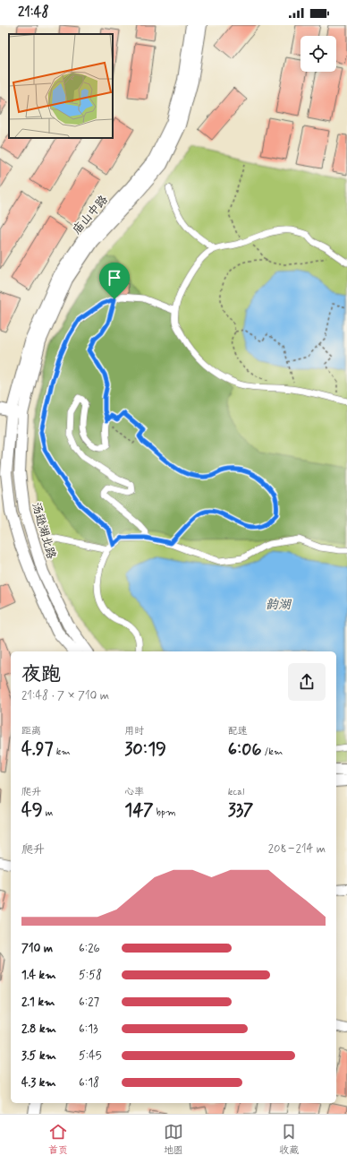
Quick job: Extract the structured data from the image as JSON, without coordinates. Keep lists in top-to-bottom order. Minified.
{"streets":{"street":["庙山中路","汤逊湖北路"]},"crossings":[["庙山中路","汤逊湖北路"]],"water":["韵湖"],"page":{"status":"21:48","heading":["夜跑","21:48 · 7 × 710 m"],"stats":[["距离","4.97 km"],["用时","30:19"],["配速","6:06 /km"],["爬升","49 m"],["心率","147 bpm"],["kcal","337"]],"chart":["爬升","208–214 m"],"list":[{"name":"710 m","note":"6:26"},{"name":"1.4 km","note":"5:58"},{"name":"2.1 km","note":"6:27"},{"name":"2.8 km","note":"6:13"},{"name":"3.5 km","note":"5:45"},{"name":"4.3 km","note":"6:18"}],"tabs":["首页","地图","收藏"]}}
